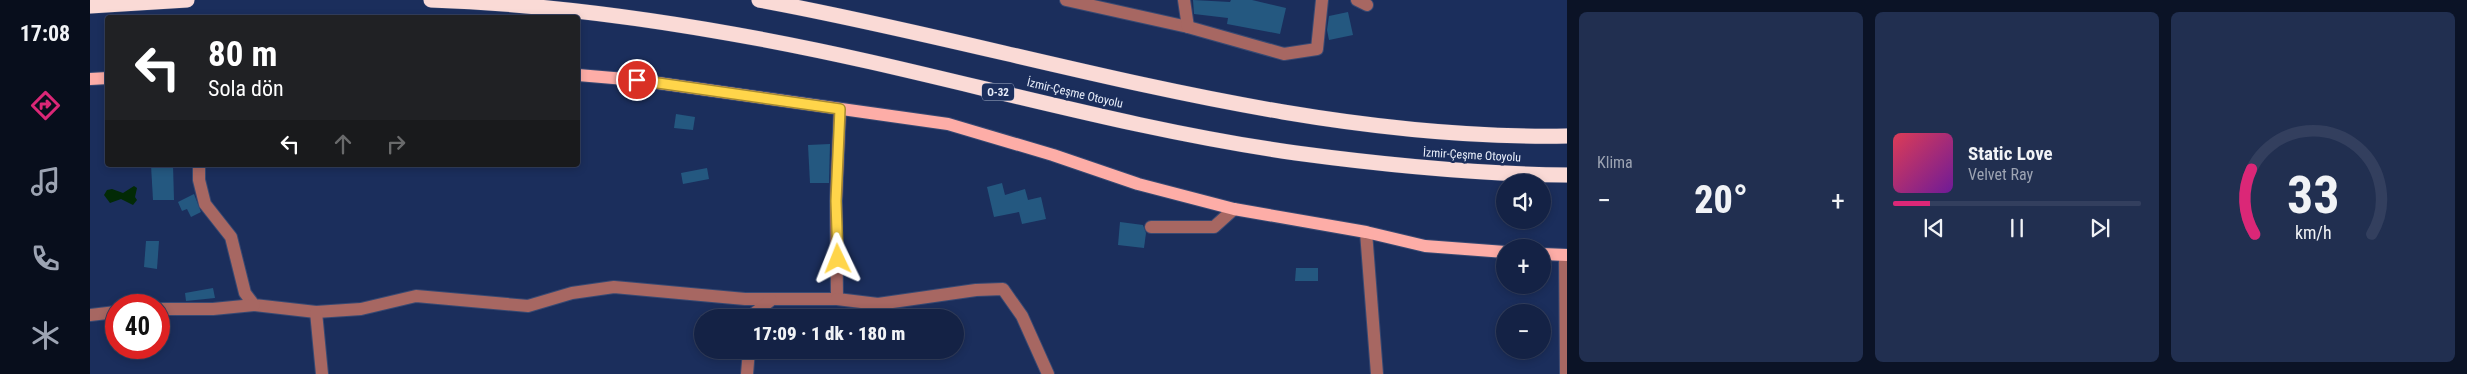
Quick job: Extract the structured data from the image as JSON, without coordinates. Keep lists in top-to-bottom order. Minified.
{"streets":{"highway":["O-32","İzmir-Çeşme Otoyolu"]},"page":{"tabs":"17:08","tile":"Klima","turn":["80 m","Sola dön"],"song":["Static Love","Velvet Ray"],"map_buttons":["+","−"],"heat":["−","20°","+"],"limit":"40","trip":"17:09 · 1 dk · 180 m","gauge":["33","km/h"]}}
